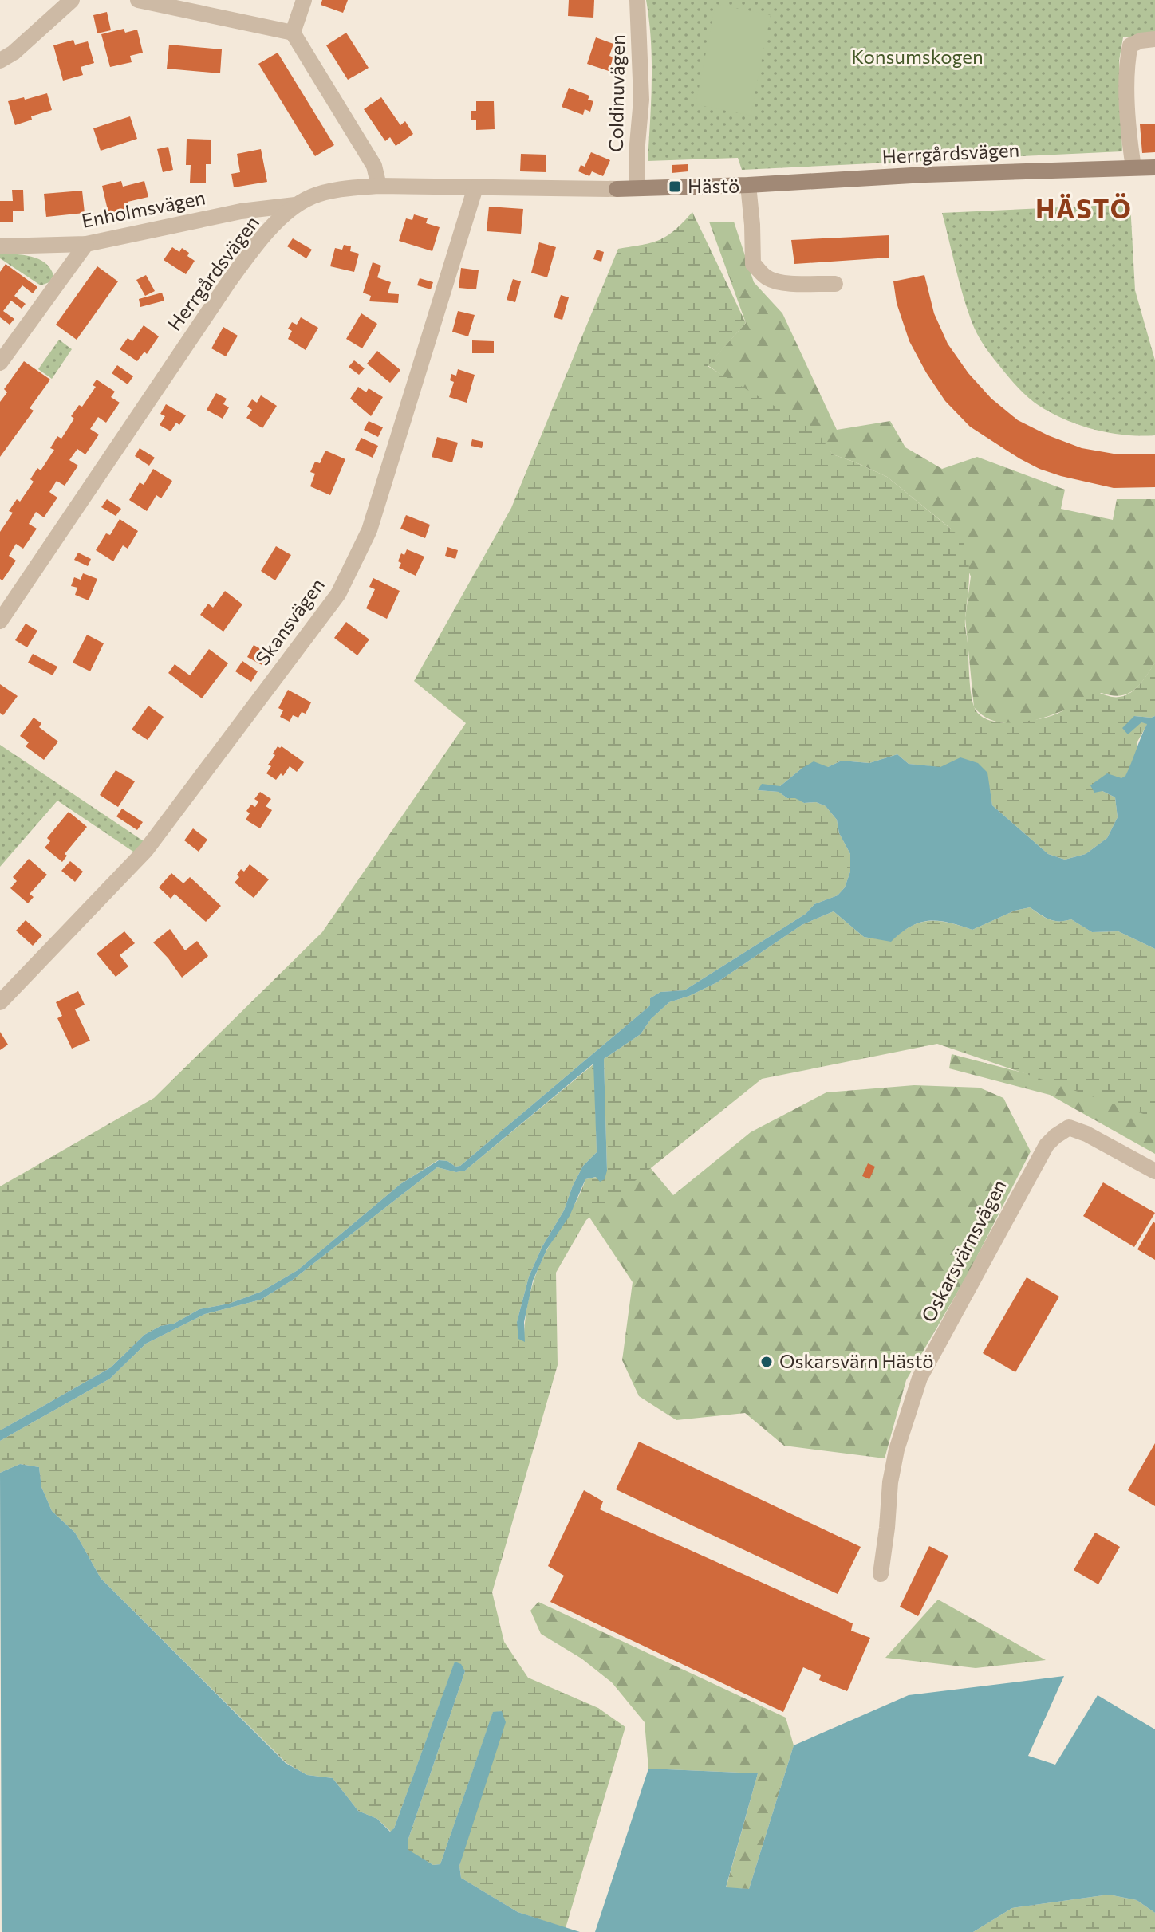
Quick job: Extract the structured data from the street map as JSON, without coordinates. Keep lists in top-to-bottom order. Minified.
{"streets":{"street":["Coldinuvägen","Herrgårdsvägen","Enholmsvägen","Skansvägen","Oskarsvärnsvägen"]},"crossings":[["Coldinuvägen","Herrgårdsvägen"],["Herrgårdsvägen","Enholmsvägen"],["Herrgårdsvägen","Skansvägen"]],"districts":["HÄSTÖ"],"parks":["Konsumskogen"],"places":{"transit":["Hästö"],"other":["Oskarsvärn Hästö"]}}
